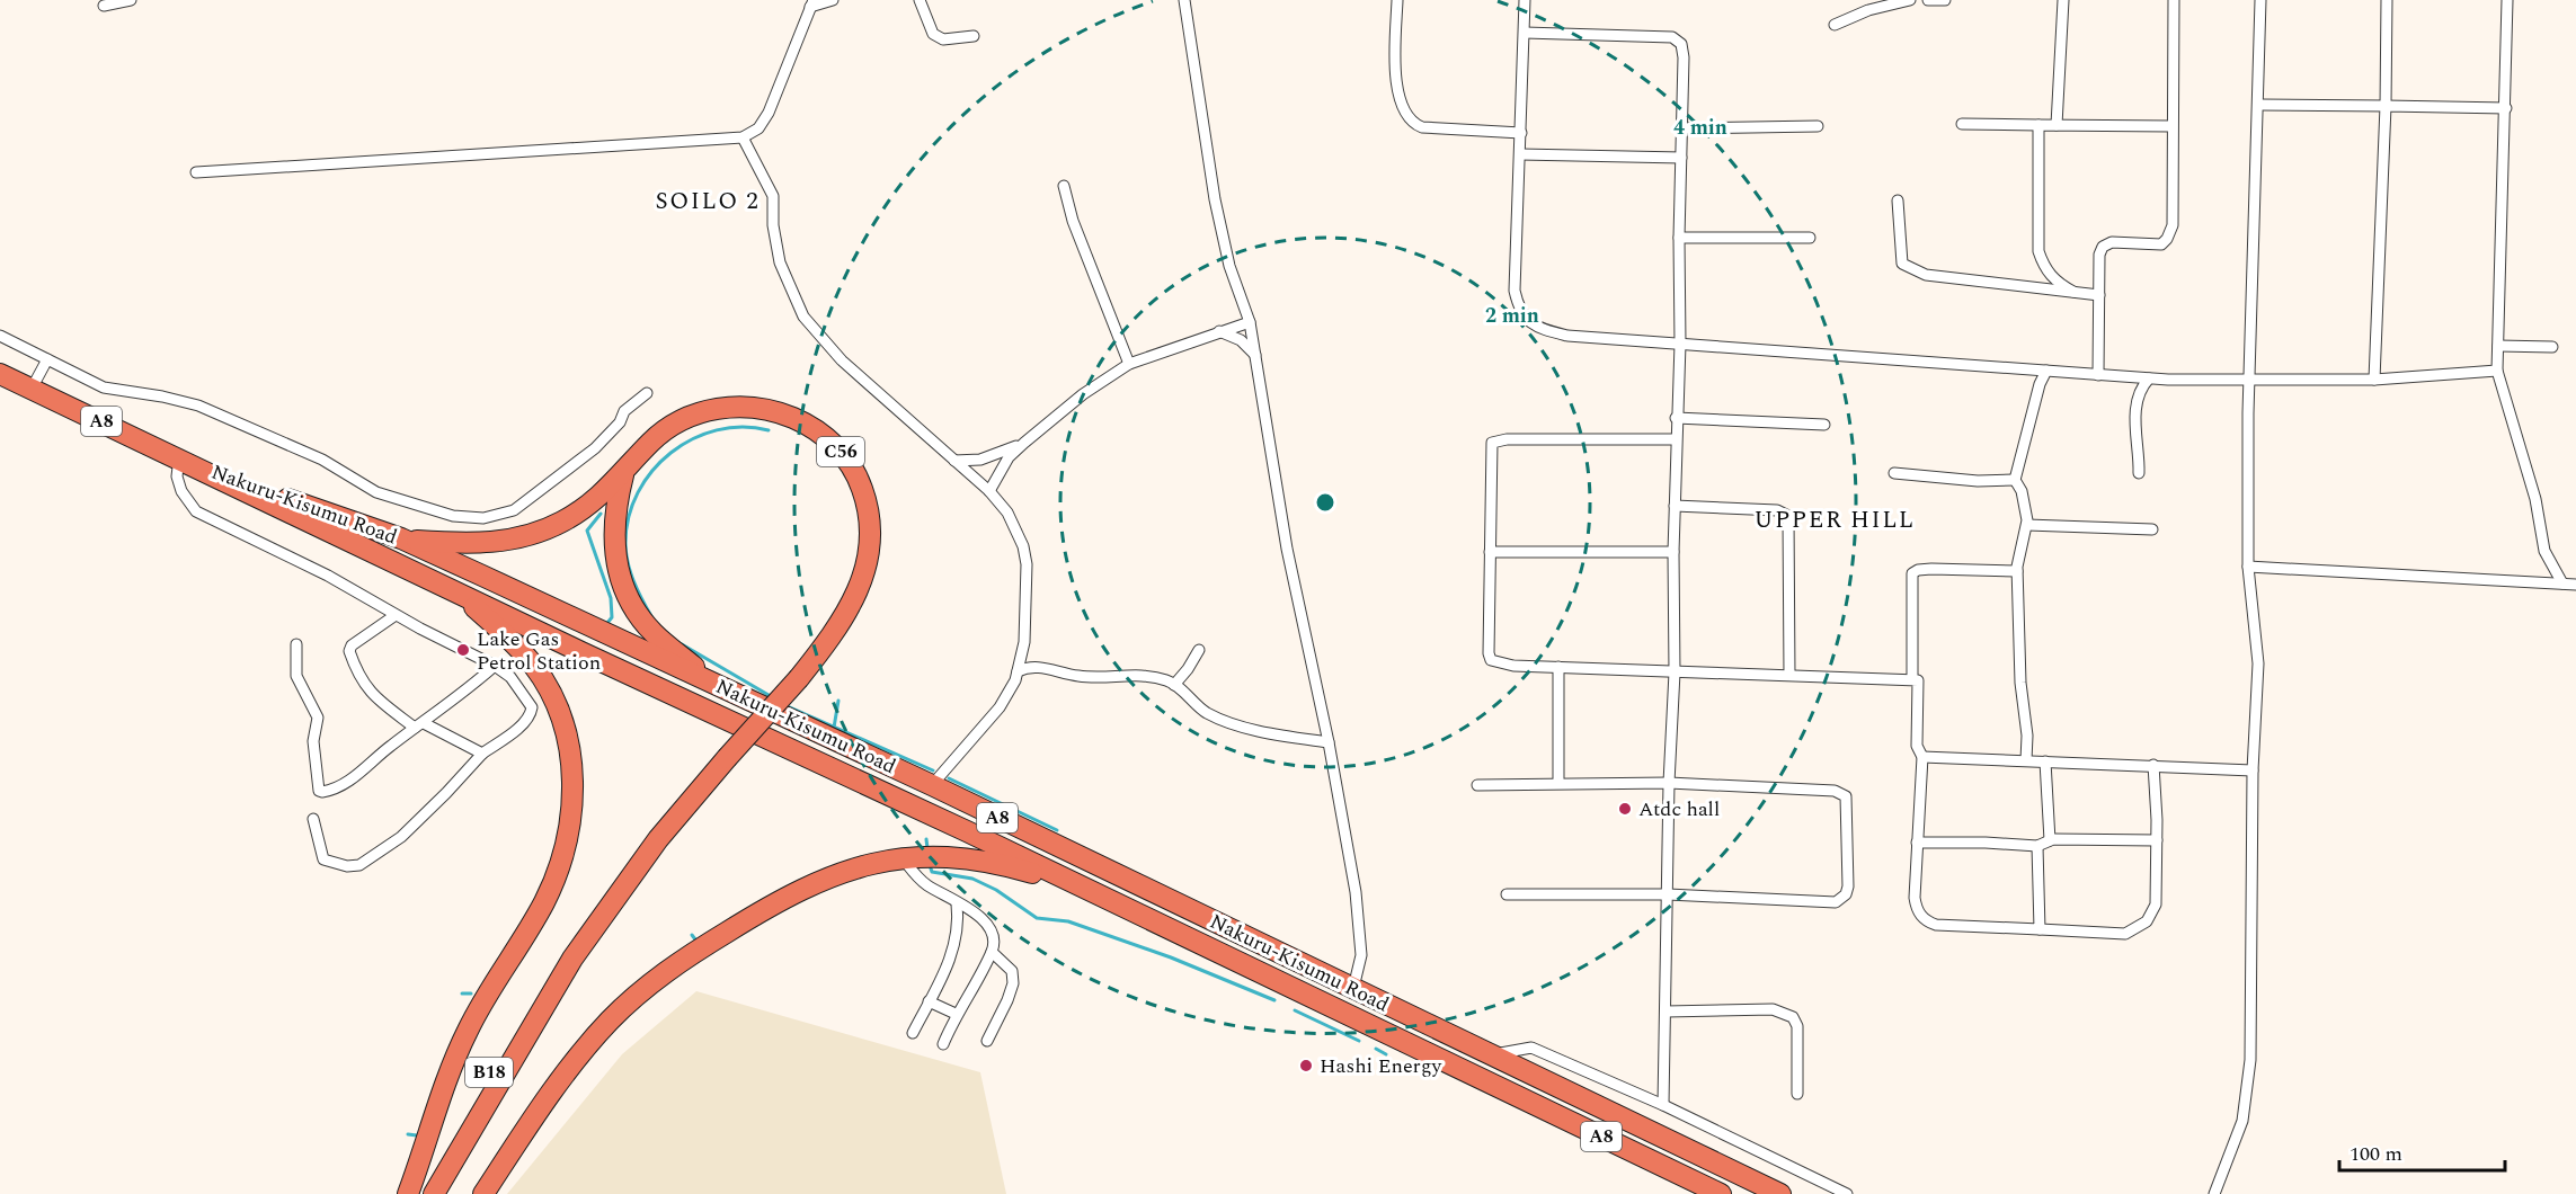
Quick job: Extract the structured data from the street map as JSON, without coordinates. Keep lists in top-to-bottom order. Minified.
{"streets":{"highway":["A8","C56","Nakuru-Kisumu Road","B18"]},"crossings":[["A8","Nakuru-Kisumu Road"],["C56","B18"]],"districts":["SOILO 2","UPPER HILL"],"places":["Lake Gas Petrol Station","Atdc hall","Hashi Energy"],"scale_bar":"100 m","rings":["4 min","2 min"]}
